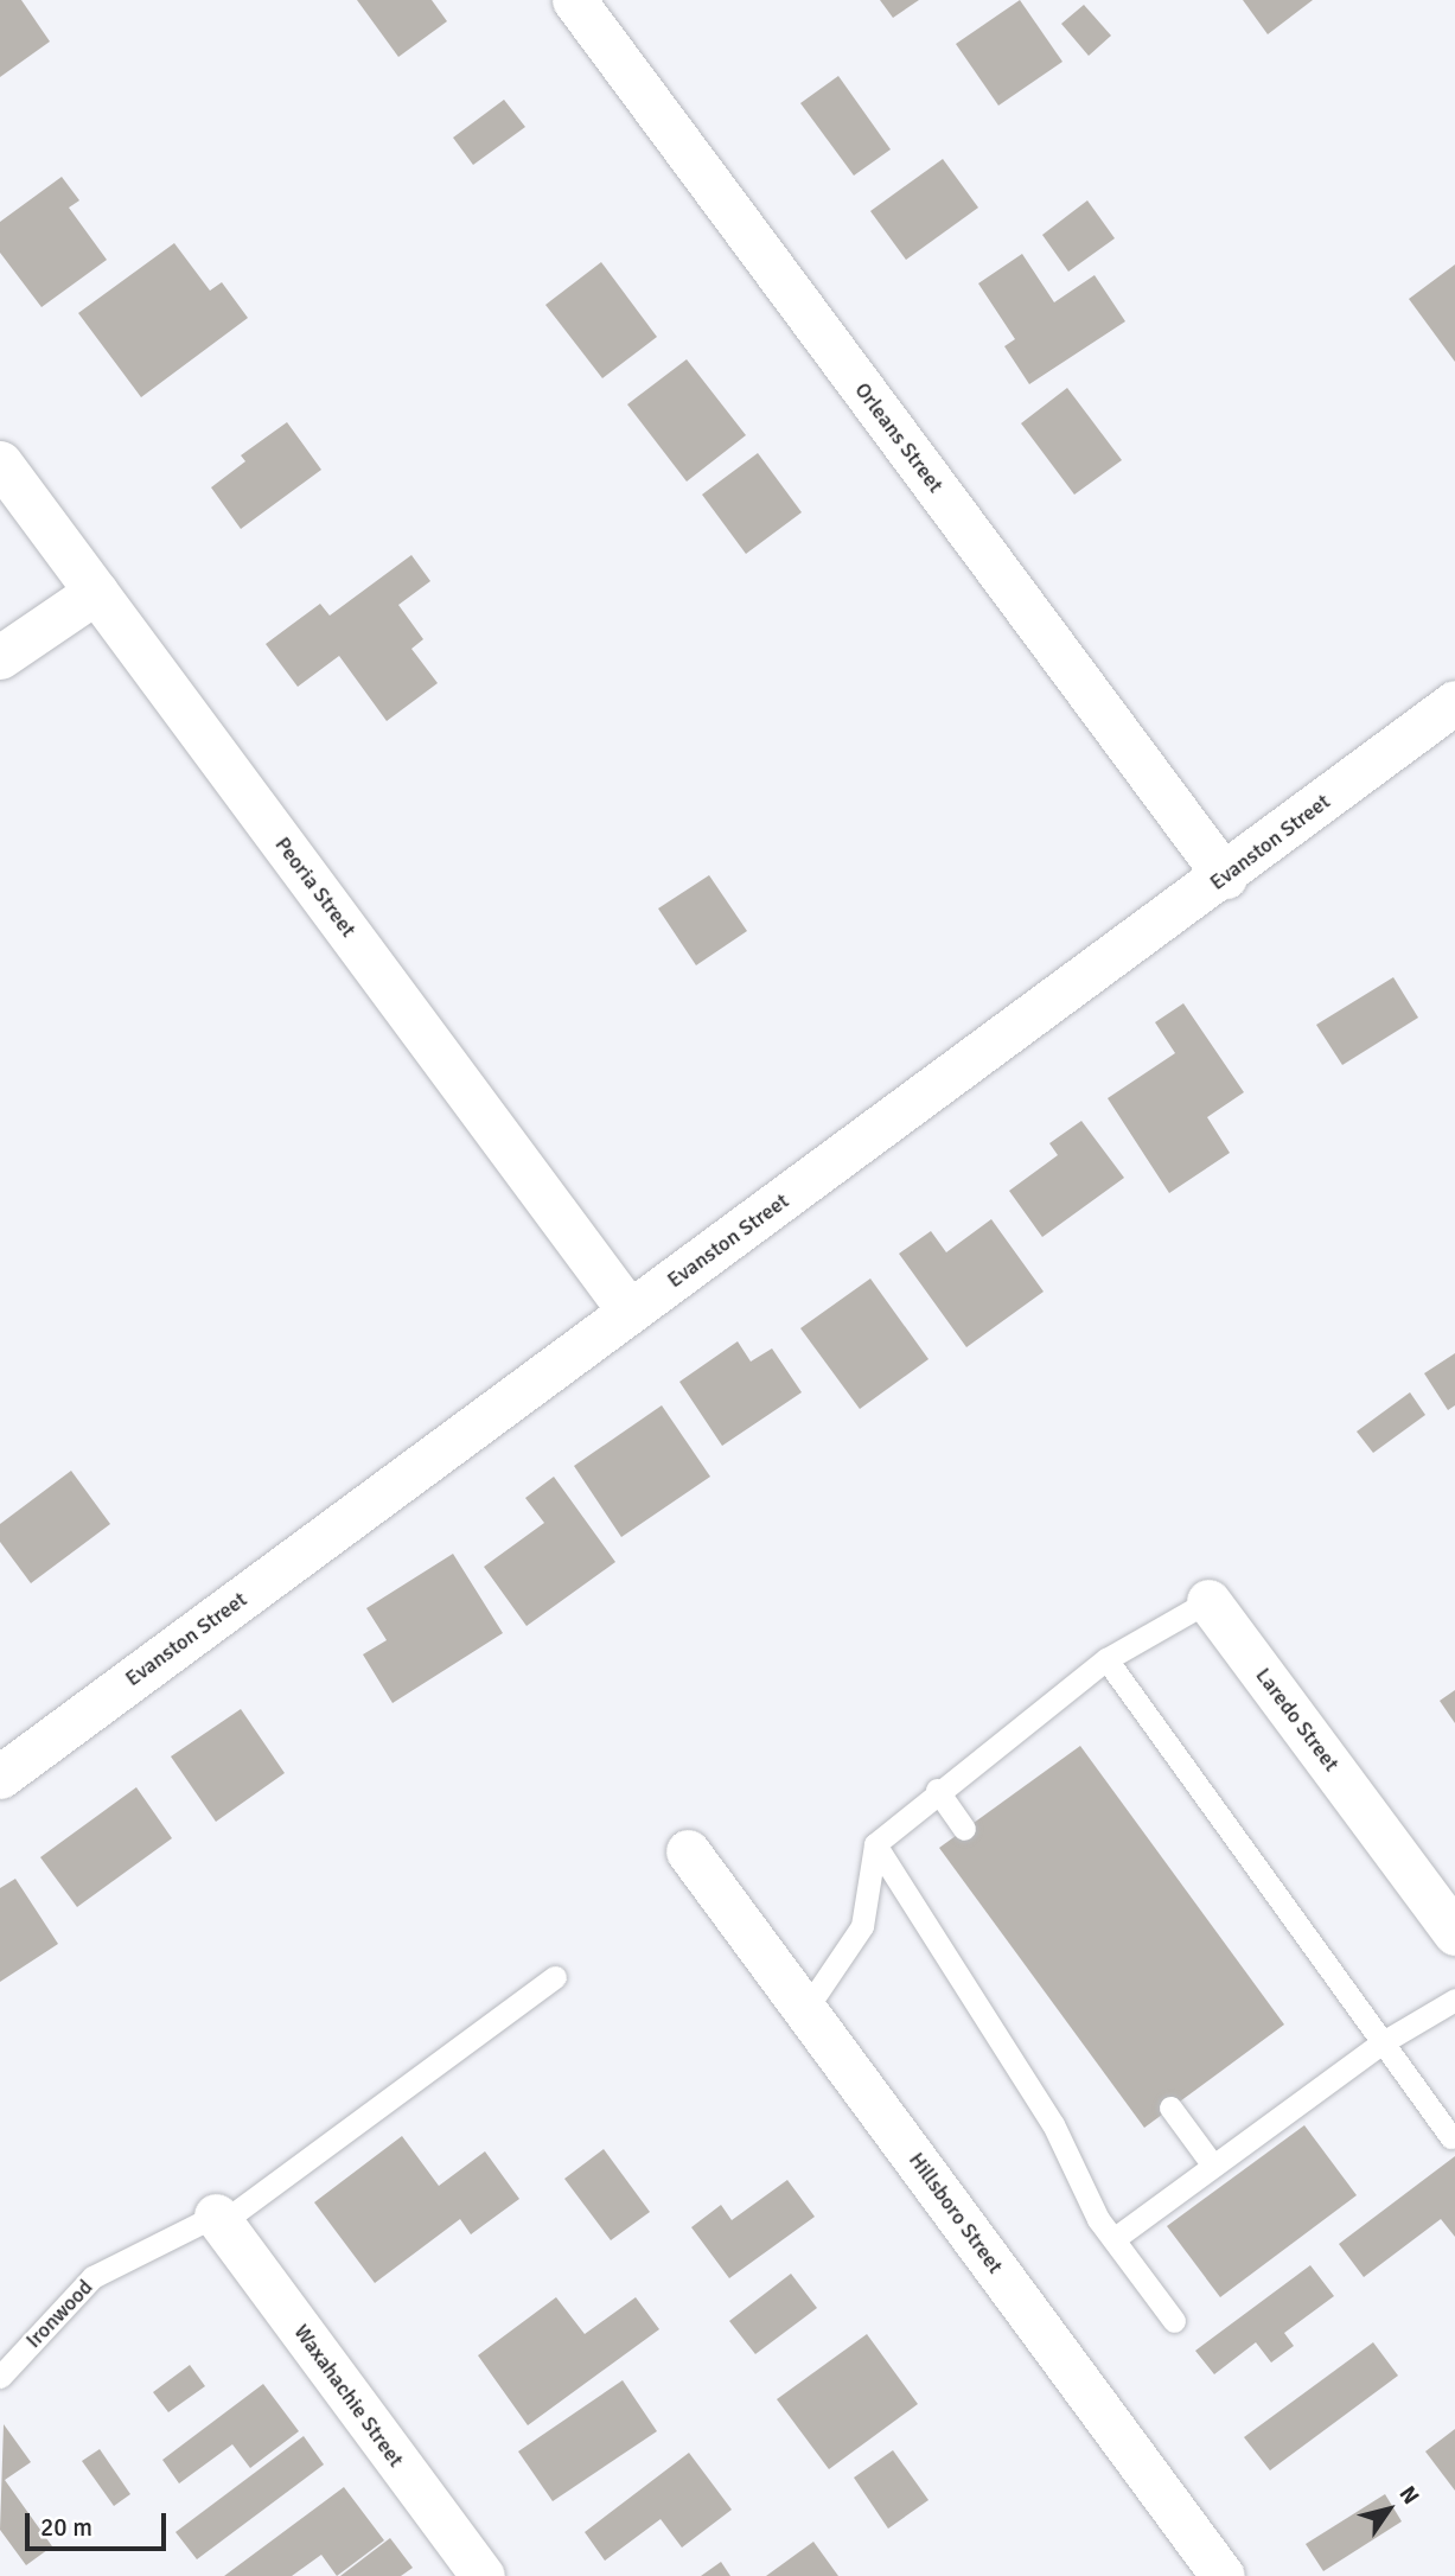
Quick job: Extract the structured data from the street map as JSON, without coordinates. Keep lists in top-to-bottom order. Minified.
{"streets":{"street":["Orleans Street","Evanston Street","Peoria Street","Laredo Street","Hillsboro Street","Waxahachie Street"],"lane":["Ironwood"]},"crossings":[["Orleans Street","Evanston Street"],["Evanston Street","Peoria Street"],["Ironwood","Waxahachie Street"]],"scale_bar":"20 m","north":"top right"}
